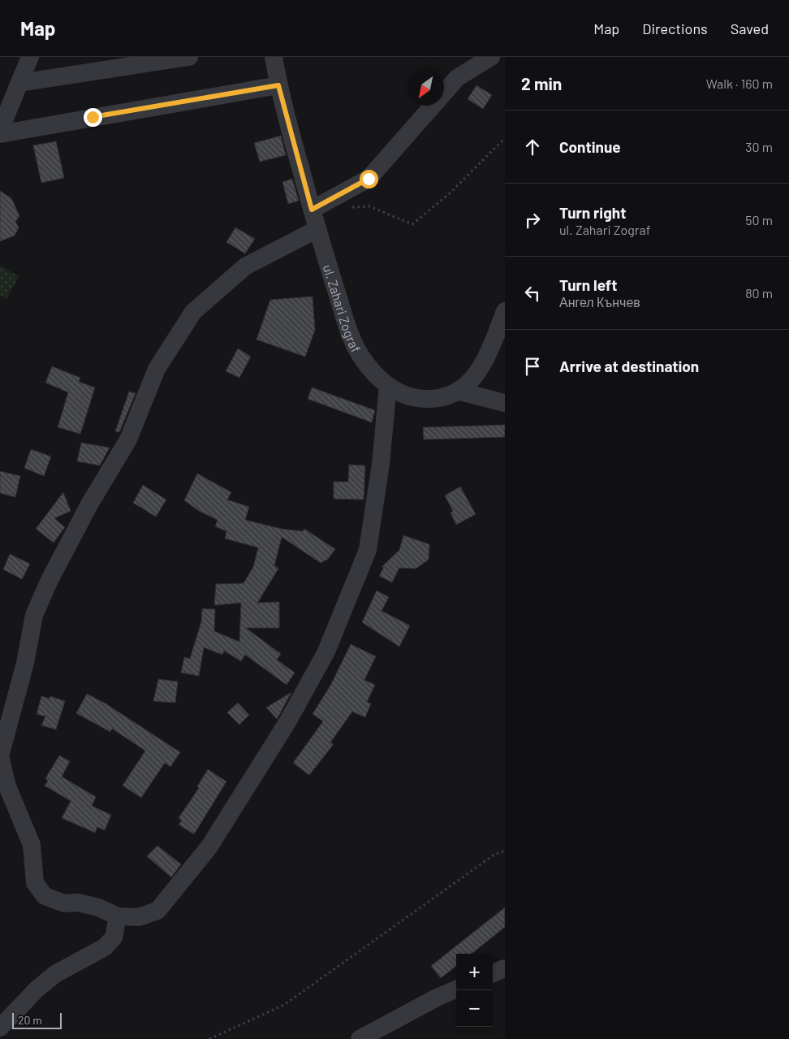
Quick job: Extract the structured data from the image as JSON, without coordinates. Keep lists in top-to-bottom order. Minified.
{"streets":{"street":["ul. Zahari Zograf"]},"scale_bar":"20 m","north":"bottom left","page":{"header":"Map","nav":["Map","Directions","Saved"],"heading":["2 min","Walk · 160 m"],"list":[["Continue","30 m"],["Turn right","ul. Zahari Zograf","50 m"],["Turn left","Ангел Кънчев","80 m"],"Arrive at destination"],"map_buttons":["+","−"],"scale":"20 m"}}
